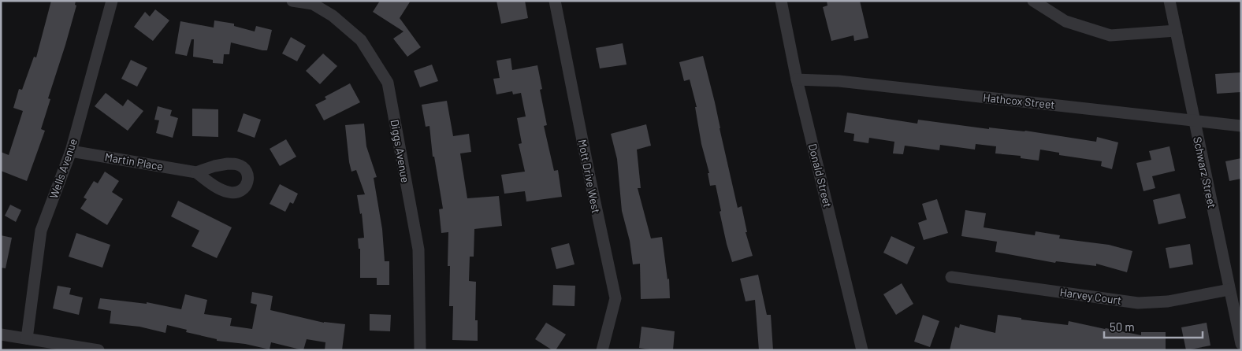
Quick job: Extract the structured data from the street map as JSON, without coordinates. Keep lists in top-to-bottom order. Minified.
{"streets":{"street":["Hathcox Street","Diggs Avenue","Martin Place","Wells Avenue","Schwarz Street","Donald Street","Mott Drive West","Harvey Court"]},"crossings":[["Hathcox Street","Schwarz Street"],["Hathcox Street","Donald Street"],["Martin Place","Wells Avenue"],["Schwarz Street","Harvey Court"]],"scale_bar":"50 m"}
